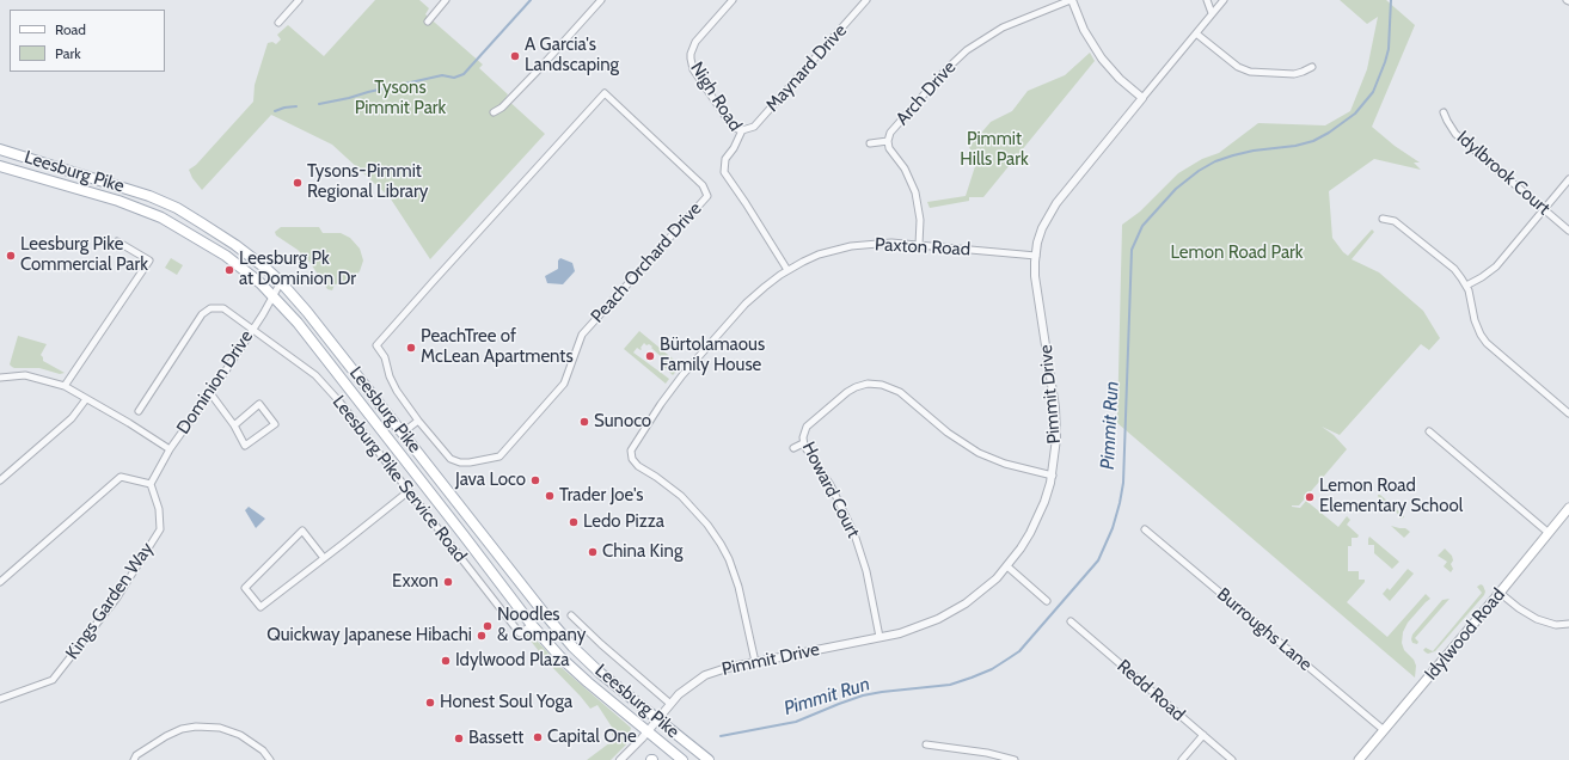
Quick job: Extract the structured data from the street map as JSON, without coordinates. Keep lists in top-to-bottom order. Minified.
{"streets":{"main road":["Leesburg Pike","Idylwood Road"],"street":["Maynard Drive","Arch Drive","Nigh Road","Idylbrook Court","Paxton Road","Peach Orchard Drive","Dominion Drive","Pimmit Drive","Leesburg Pike Service Road","Howard Court","Kings Garden Way","Burroughs Lane","Redd Road"]},"crossings":[["Maynard Drive","Nigh Road"],["Arch Drive","Paxton Road"],["Nigh Road","Paxton Road"],["Leesburg Pike","Dominion Drive"],["Leesburg Pike","Pimmit Drive"],["Leesburg Pike","Leesburg Pike Service Road"],["Paxton Road","Pimmit Drive"],["Dominion Drive","Leesburg Pike Service Road"],["Dominion Drive","Kings Garden Way"],["Pimmit Drive","Howard Court"],["Burroughs Lane","Idylwood Road"]],"water":["Pimmit Run"],"parks":["Tysons Pimmit Park","Pimmit Hills Park","Lemon Road Park"],"places":["A Garcia's Landscaping","Tysons-Pimmit Regional Library","Leesburg Pike Commercial Park","Leesburg Pk at Dominion Dr","PeachTree of McLean Apartments","Bürtolamaous Family House","Sunoco","Java Loco","Trader Joe's","Lemon Road Elementary School","Ledo Pizza","China King","Exxon","Noodles & Company","Quickway Japanese Hibachi","Idylwood Plaza","Honest Soul Yoga","Capital One","Bassett"],"legend":["Road","Park"]}
